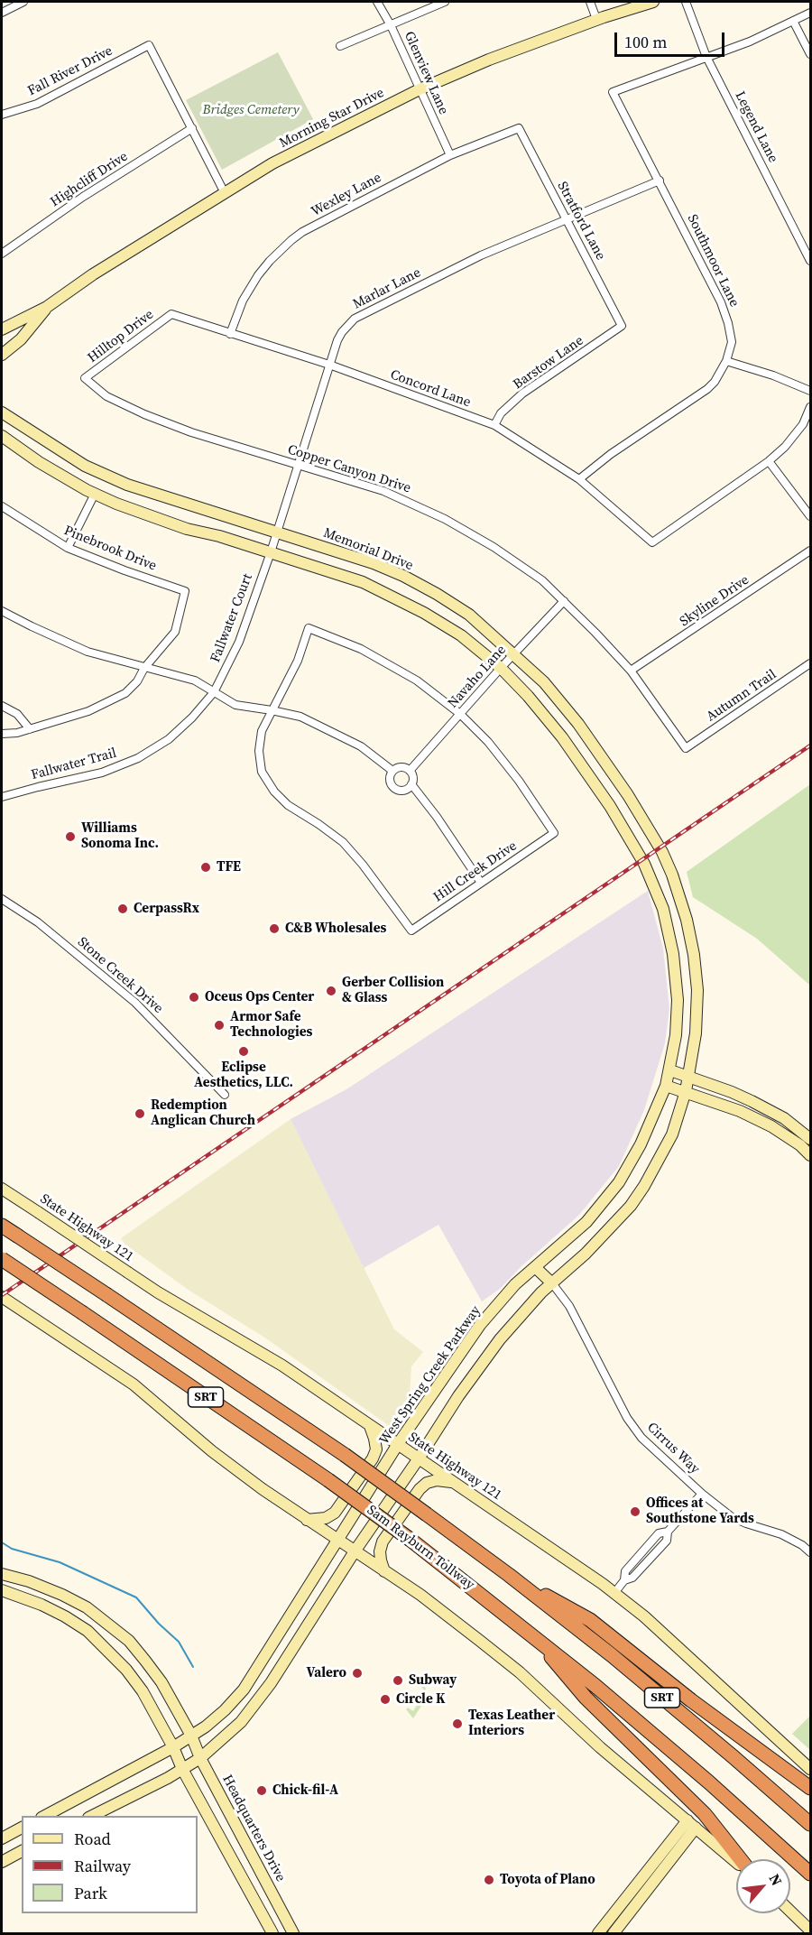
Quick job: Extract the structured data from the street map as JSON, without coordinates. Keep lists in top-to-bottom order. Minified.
{"streets":{"highway":["SRT","Sam Rayburn Tollway"],"main road":["Morning Star Drive","Memorial Drive","State Highway 121","West Spring Creek Parkway","Headquarters Drive"],"street":["Fall River Drive","Glenview Lane","Legend Lane","Highcliff Drive","Wexley Lane","Stratford Lane","Southmoor Lane","Marlar Lane","Hilltop Drive","Barstow Lane","Concord Lane","Copper Canyon Drive","Pinebrook Drive","Skyline Drive","Fallwater Court","Navaho Lane","Autumn Trail","Fallwater Trail","Hill Creek Drive","Stone Creek Drive","Cirrus Way"]},"crossings":[["Fall River Drive","Highcliff Drive"],["Glenview Lane","Morning Star Drive"],["Glenview Lane","Wexley Lane"],["Legend Lane","Southmoor Lane"],["Wexley Lane","Stratford Lane"],["Wexley Lane","Concord Lane"],["Stratford Lane","Marlar Lane"],["Stratford Lane","Barstow Lane"],["Southmoor Lane","Marlar Lane"],["Southmoor Lane","Concord Lane"],["Marlar Lane","Concord Lane"],["Marlar Lane","Copper Canyon Drive"],["Marlar Lane","Memorial Drive"],["Marlar Lane","Fallwater Court"],["Hilltop Drive","Concord Lane"],["Hilltop Drive","Copper Canyon Drive"],["Barstow Lane","Concord Lane"],["Copper Canyon Drive","Skyline Drive"],["Copper Canyon Drive","Navaho Lane"],["Copper Canyon Drive","Autumn Trail"],["Memorial Drive","Navaho Lane"],["Fallwater Court","Fallwater Trail"],["Navaho Lane","Hill Creek Drive"],["Navaho Lane","West Spring Creek Parkway"],["State Highway 121","West Spring Creek Parkway"],["West Spring Creek Parkway","Headquarters Drive"]],"parks":["Bridges Cemetery"],"places":["Williams Sonoma Inc.","TFE","CerpassRx","C&B Wholesales","Gerber Collision & Glass","Oceus Ops Center","Armor Safe Technologies","Eclipse Aesthetics, LLC.","Redemption Anglican Church","Offices at Southstone Yards","Valero","Subway","Circle K","Texas Leather Interiors","Chick-fil-A","Toyota of Plano"],"legend":["Road","Railway","Park"],"scale_bar":"100 m","north":"top right"}
